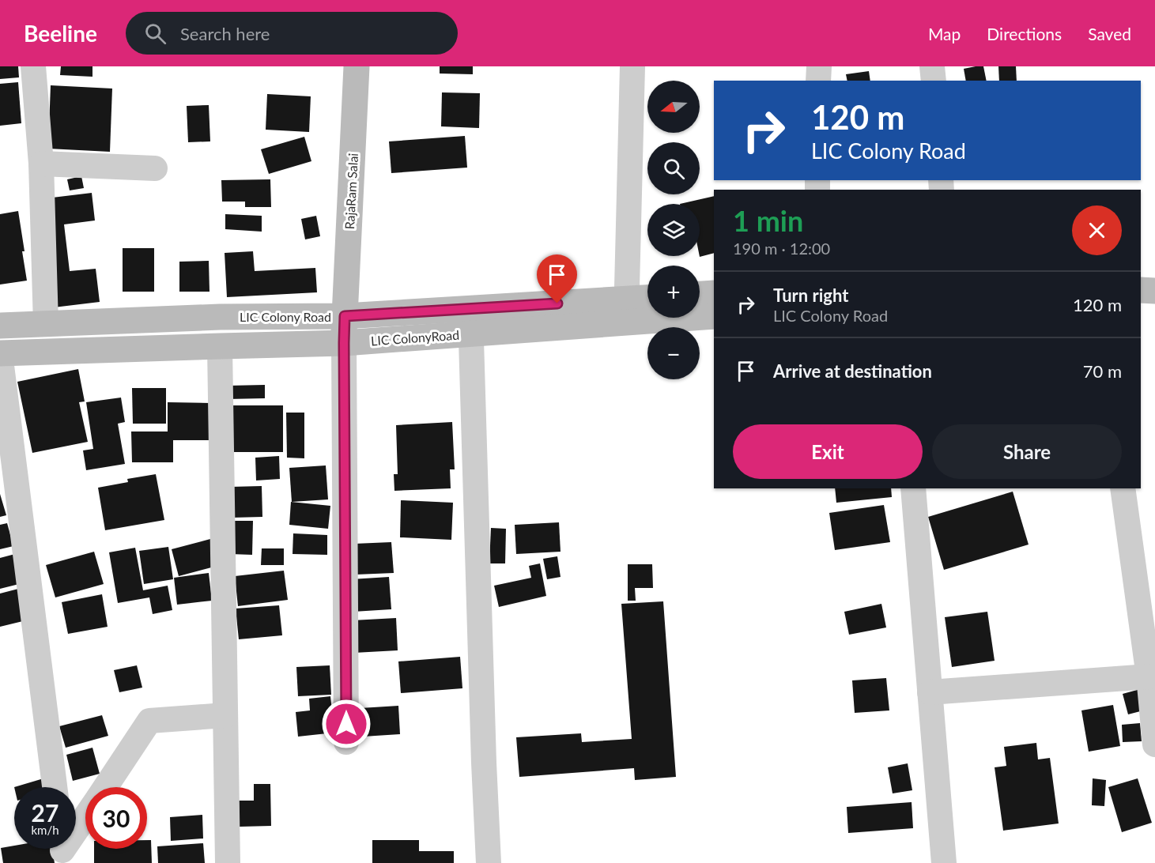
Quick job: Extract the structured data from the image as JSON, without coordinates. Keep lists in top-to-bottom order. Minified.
{"streets":{"main road":["RajaRam Salai","LIC Colony Road","LIC ColonyRoad"]},"crossings":[["RajaRam Salai","LIC Colony Road"],["RajaRam Salai","LIC ColonyRoad"],["LIC Colony Road","LIC ColonyRoad"]],"north":"left","page":{"header":"Beeline","search":"Search here","nav":["Map","Directions","Saved"],"map_buttons":["+","−"],"turn":["120 m","LIC Colony Road"],"heading":["1 min","190 m · 12:00"],"list":[{"name":"Turn right","note":"LIC Colony Road","value":"120 m"},{"name":"Arrive at destination","value":"70 m"}],"buttons":["Exit","Share"],"speed":"27 km/h","limit":"30"}}
